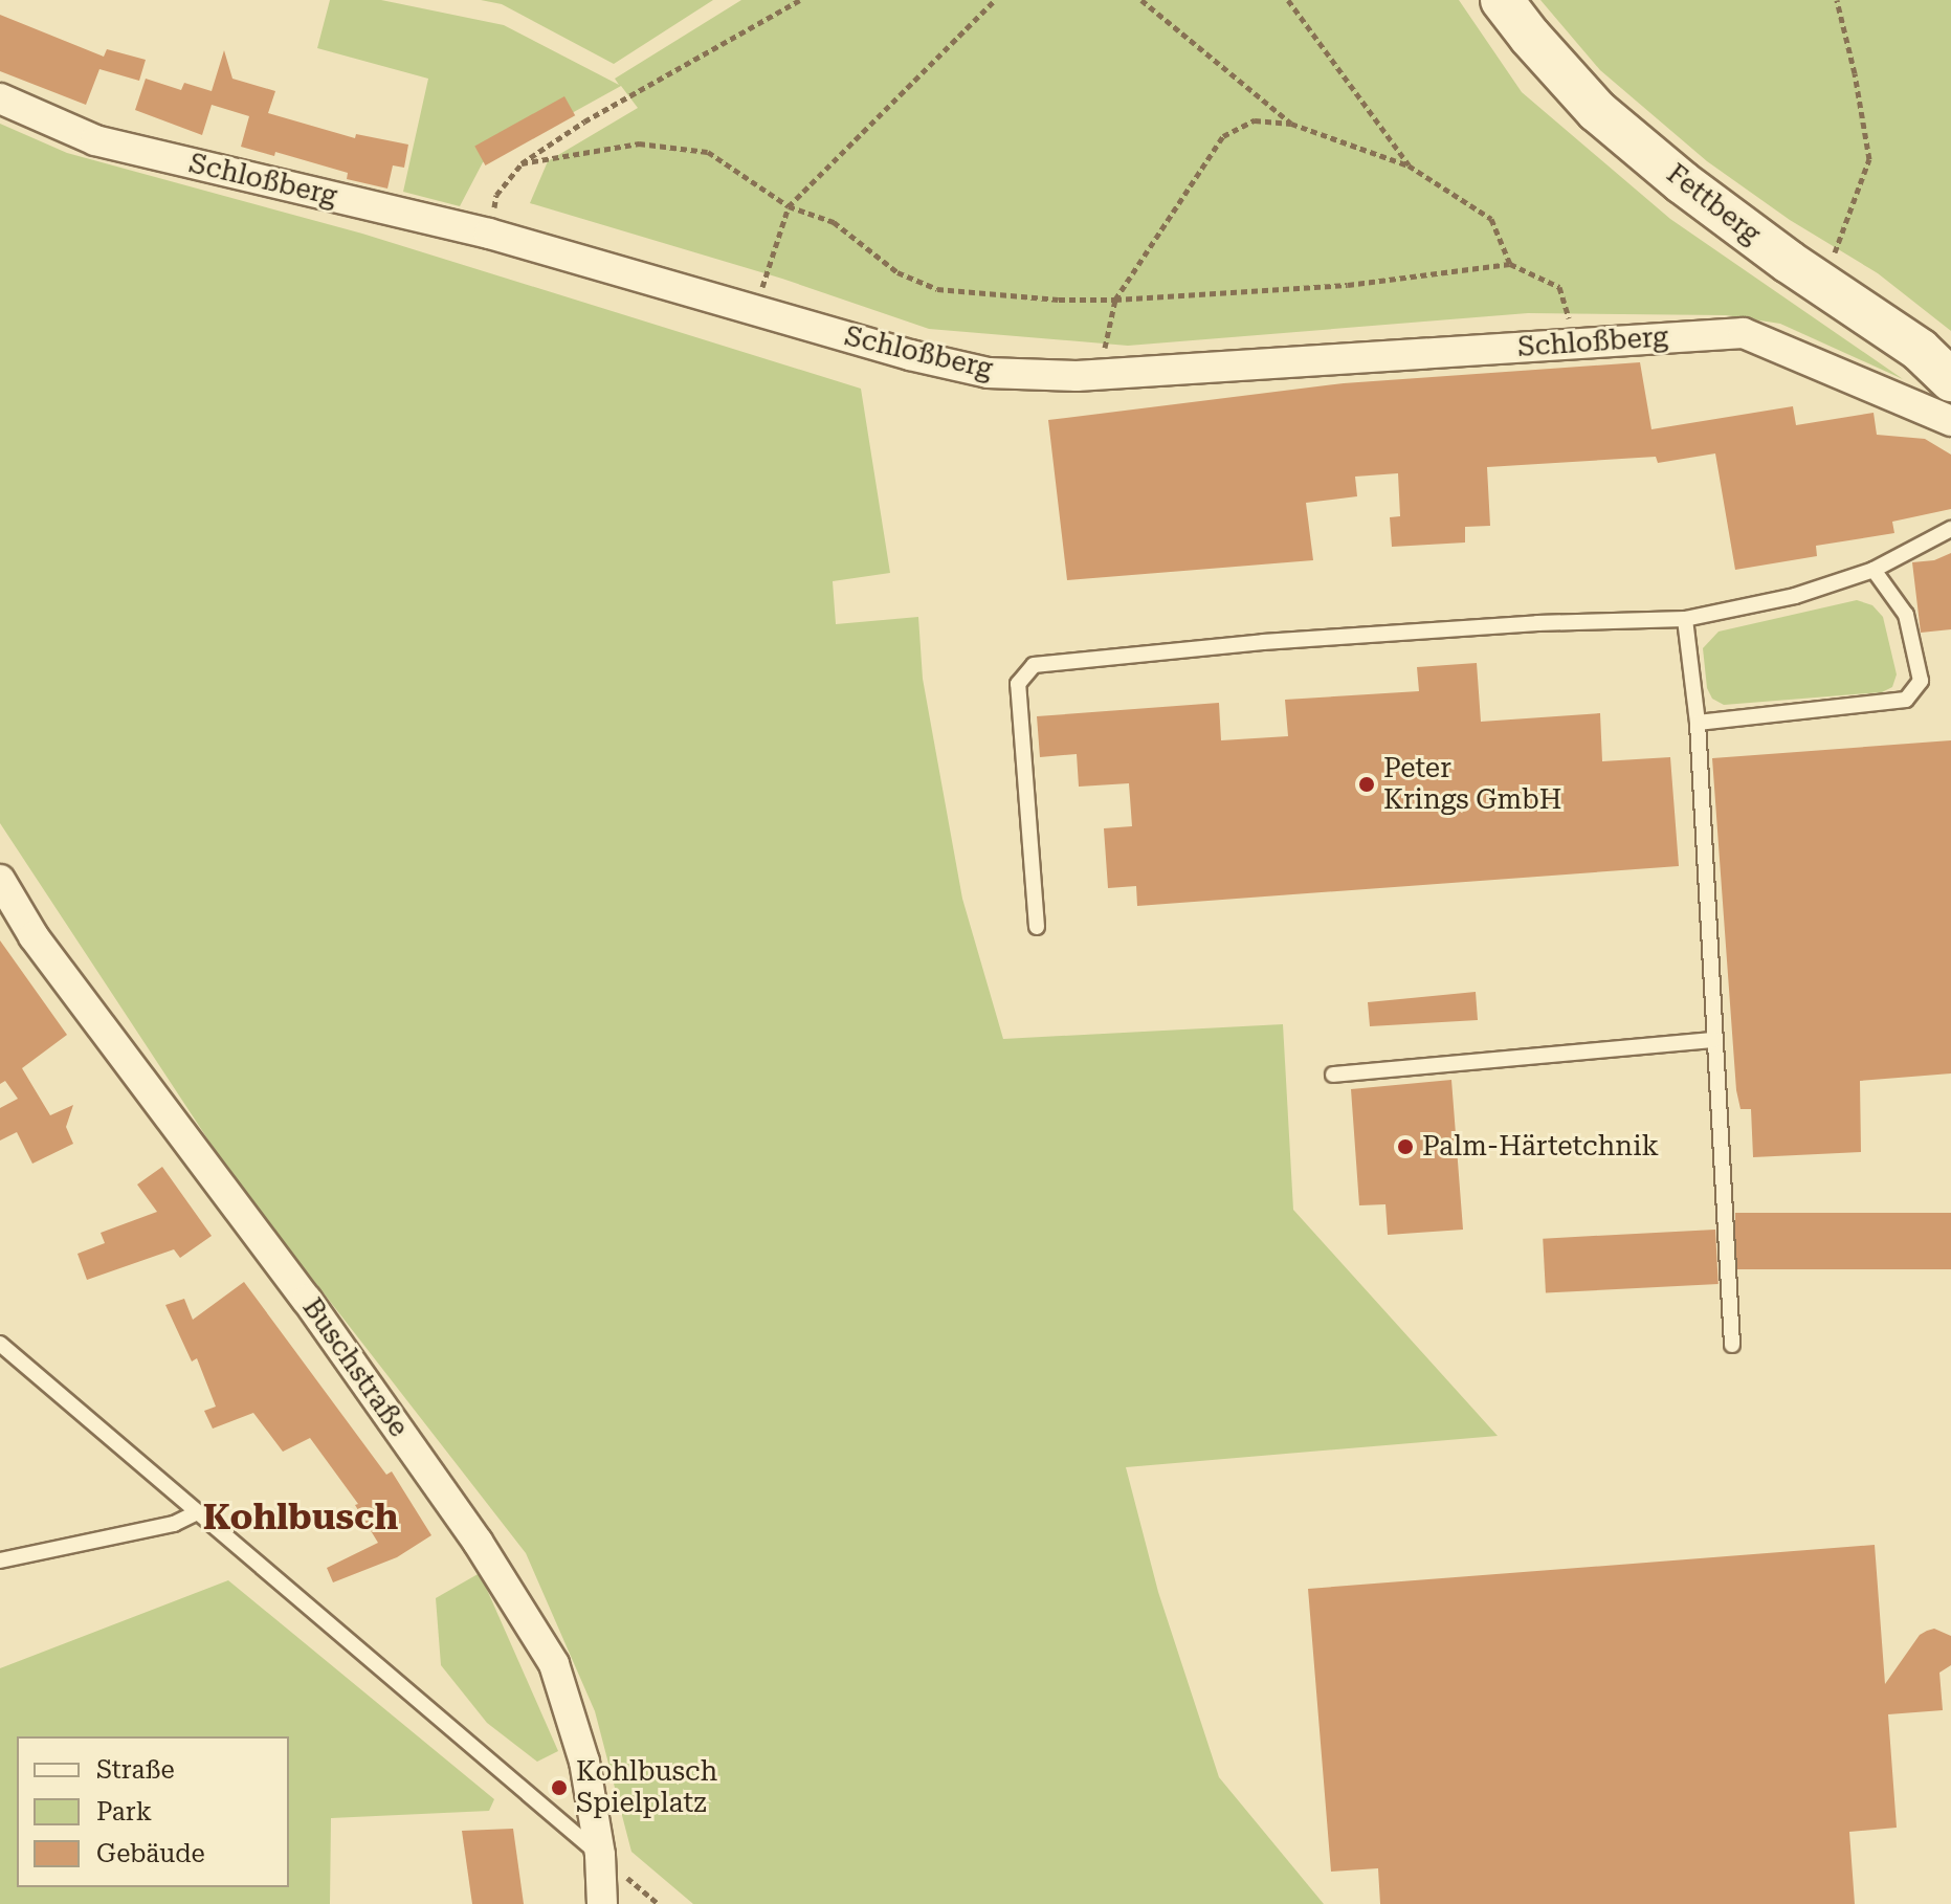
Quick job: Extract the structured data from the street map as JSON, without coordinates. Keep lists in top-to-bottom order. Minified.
{"streets":{"main road":["Fettberg"],"street":["Schloßberg","Buschstraße"]},"districts":["Kohlbusch"],"places":["Peter Krings GmbH","Palm-Härtetchnik","Kohlbusch Spielplatz"],"legend":["Straße","Park","Gebäude"]}
